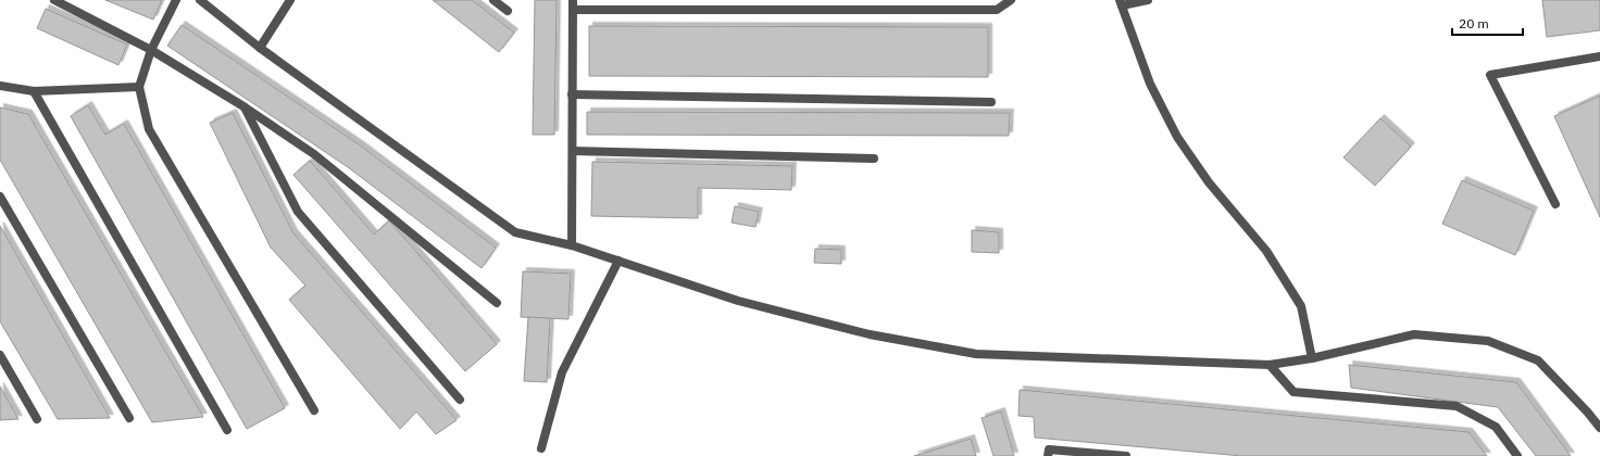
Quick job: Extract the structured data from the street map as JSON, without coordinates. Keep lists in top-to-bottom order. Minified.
{"scale_bar":"20 m"}
